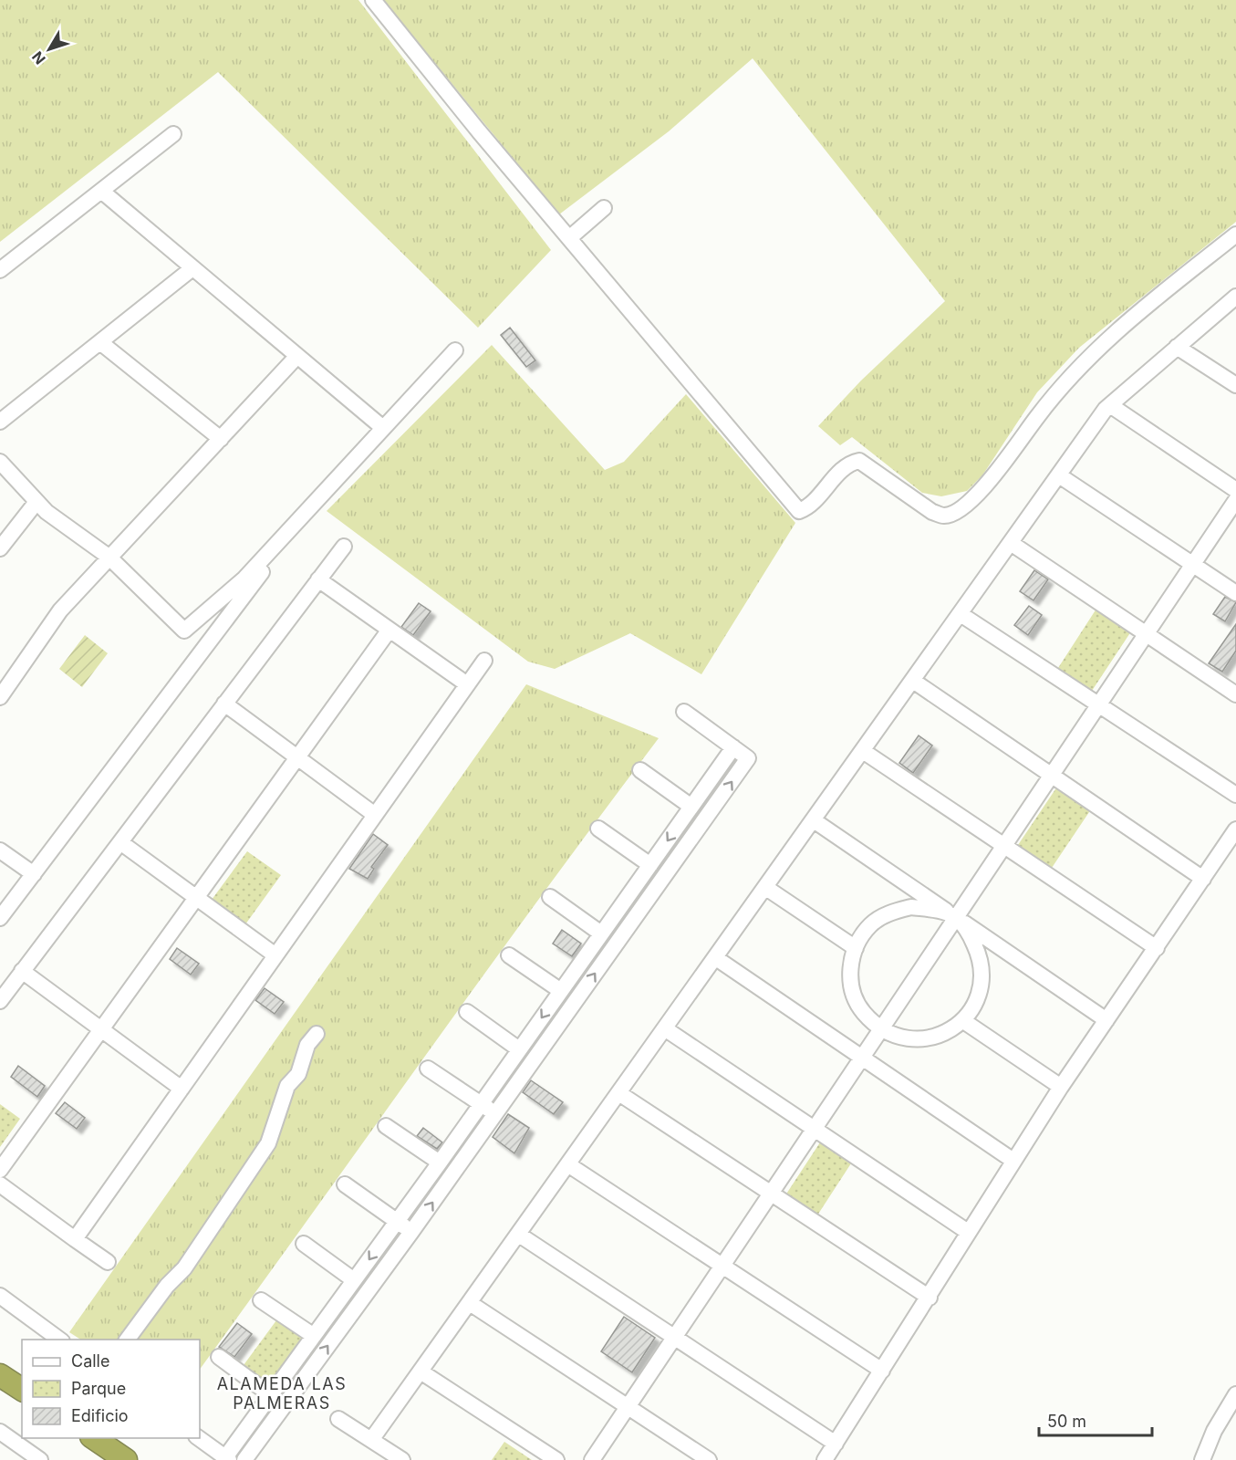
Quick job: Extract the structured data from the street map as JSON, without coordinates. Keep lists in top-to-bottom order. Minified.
{"districts":["ALAMEDA LAS PALMERAS"],"legend":["Calle","Parque","Edificio"],"scale_bar":"50 m","north":"bottom left"}
